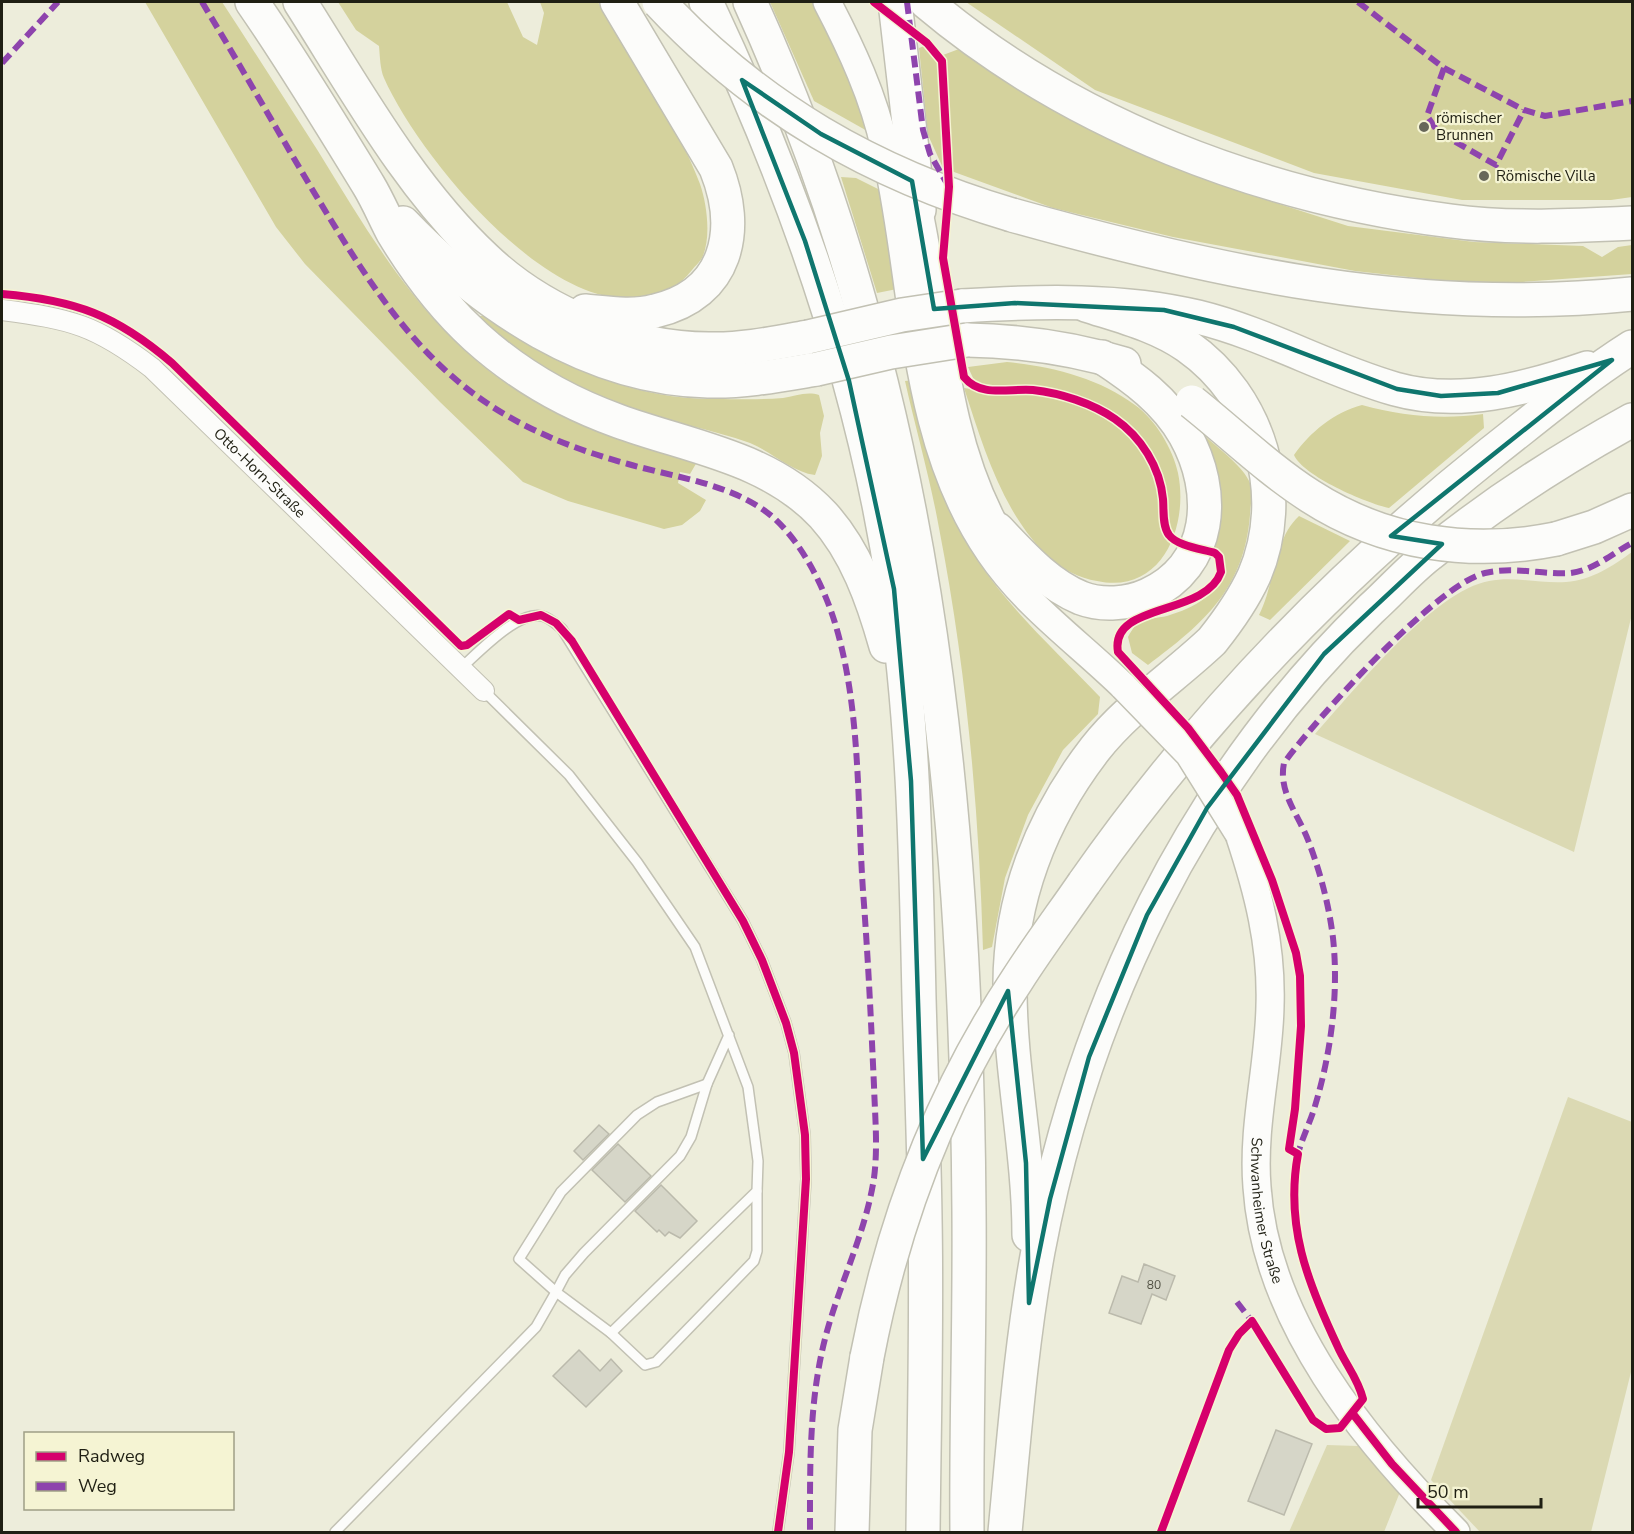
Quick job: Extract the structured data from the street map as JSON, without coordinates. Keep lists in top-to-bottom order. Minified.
{"streets":{"street":["Otto-Horn-Straße","Schwanheimer Straße"]},"places":["römischer Brunnen","Römische Villa"],"house_numbers":["80"],"legend":["Radweg","Weg"],"scale_bar":"50 m"}
